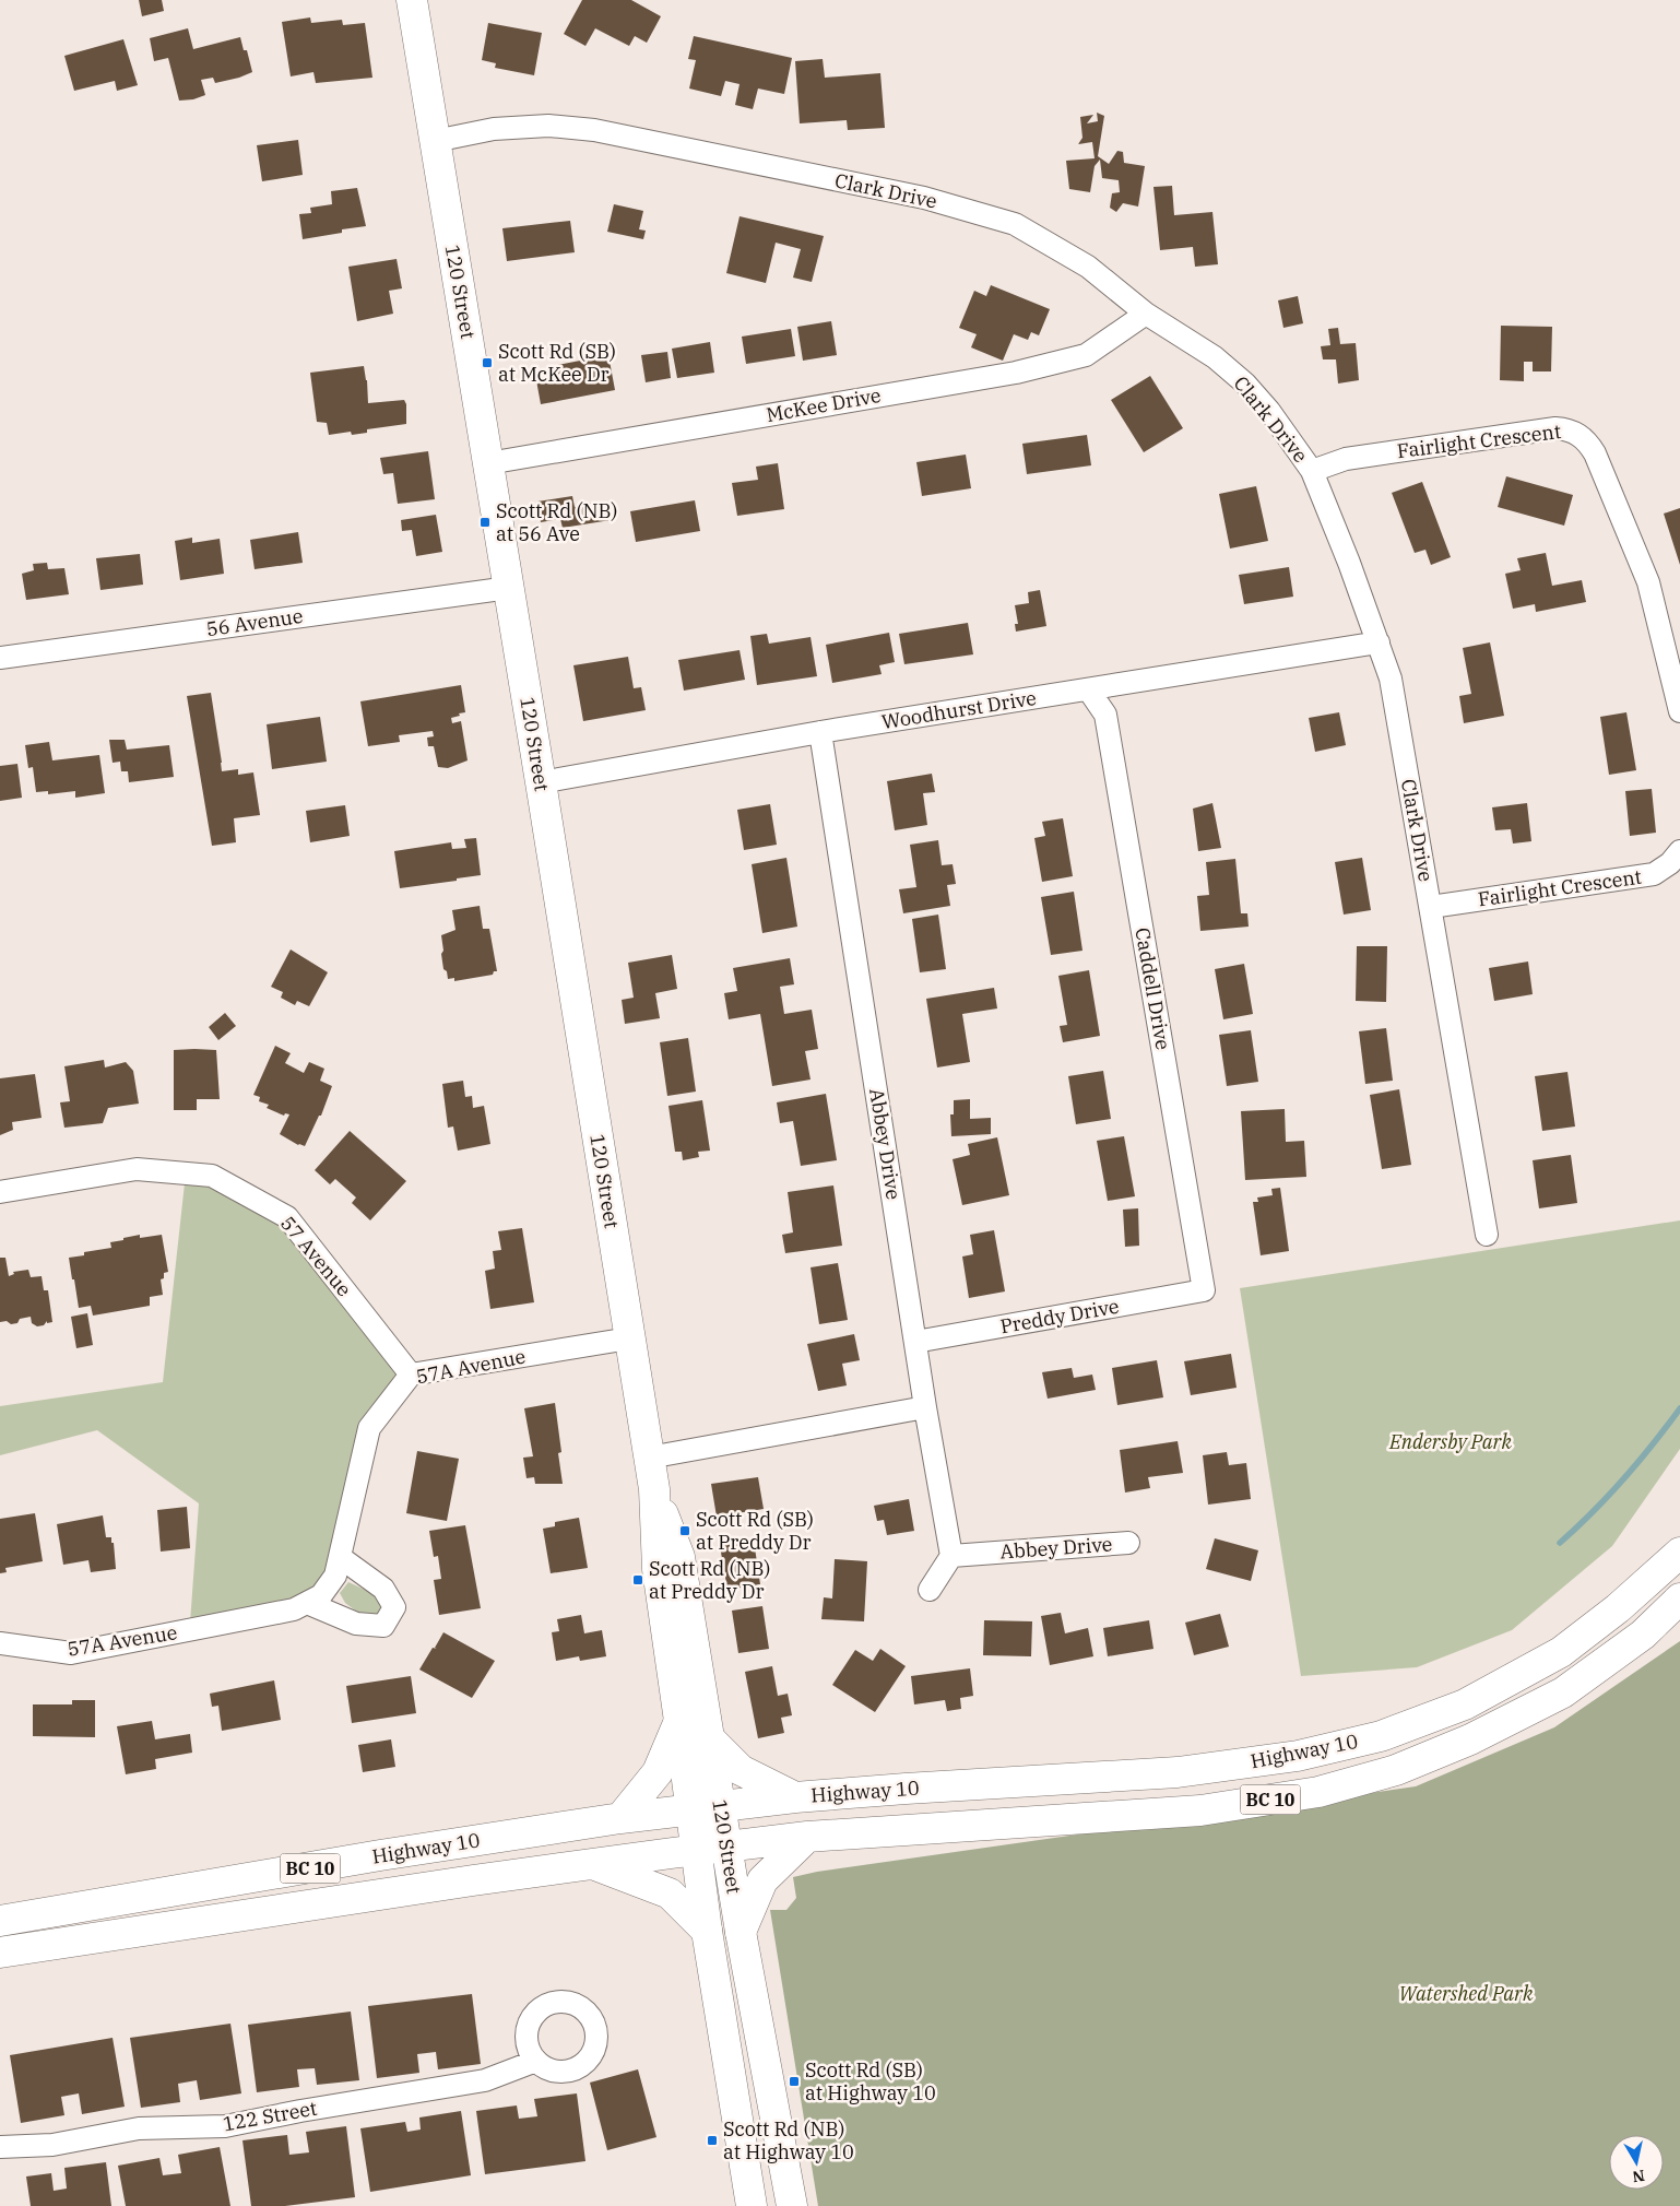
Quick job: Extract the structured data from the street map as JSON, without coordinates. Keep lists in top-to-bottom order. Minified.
{"streets":{"main road":["120 Street","Highway 10","BC 10"],"street":["Clark Drive","McKee Drive","Fairlight Crescent","56 Avenue","Woodhurst Drive","Caddell Drive","Abbey Drive","57 Avenue","Preddy Drive","57A Avenue","122 Street"]},"crossings":[["Clark Drive","120 Street"],["Clark Drive","McKee Drive"],["Clark Drive","Fairlight Crescent"],["Clark Drive","Woodhurst Drive"],["120 Street","McKee Drive"],["120 Street","56 Avenue"],["120 Street","Woodhurst Drive"],["120 Street","57A Avenue"],["120 Street","Highway 10"],["Woodhurst Drive","Caddell Drive"],["Woodhurst Drive","Abbey Drive"],["Caddell Drive","Preddy Drive"],["Abbey Drive","Preddy Drive"],["57 Avenue","57A Avenue"]],"parks":["Endersby Park","Watershed Park"],"places":{"transit":["Scott Rd (SB) at McKee Dr","Scott Rd (NB) at 56 Ave","Scott Rd (SB) at Preddy Dr","Scott Rd (NB) at Preddy Dr","Scott Rd (SB) at Highway 10","Scott Rd (NB) at Highway 10"]},"north":"bottom"}
